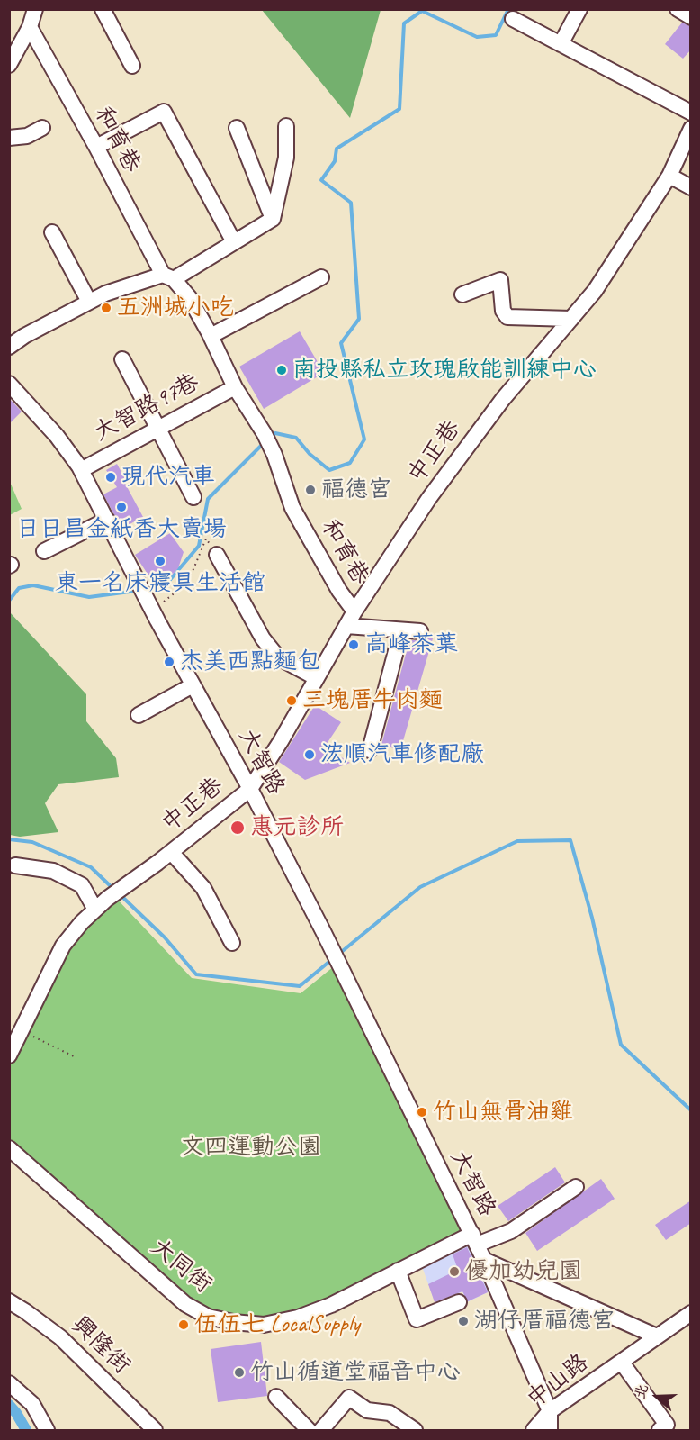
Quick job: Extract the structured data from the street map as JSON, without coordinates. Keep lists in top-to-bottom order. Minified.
{"streets":{"street":["和育巷","大智路97巷","中正巷","大智路","大同街","興隆街","中山路"]},"crossings":[["和育巷","大智路97巷"],["和育巷","中正巷"],["大智路97巷","大智路"],["中正巷","大智路"],["大智路","大同街"],["大智路","中山路"]],"parks":["文四運動公園"],"places":["五洲城小吃","南投縣私立玫瑰啟能訓練中心","現代汽車","福德宮","日日昌金紙香大賣場","東一名床寢具生活館","高峰茶葉","杰美西點麵包","三塊厝牛肉麵","浤順汽車修配廠","惠元診所","竹山無骨油雞","優加幼兒園","湖仔厝福德宮","伍伍七 LocalSupply","竹山循道堂福音中心"],"north":"left"}
